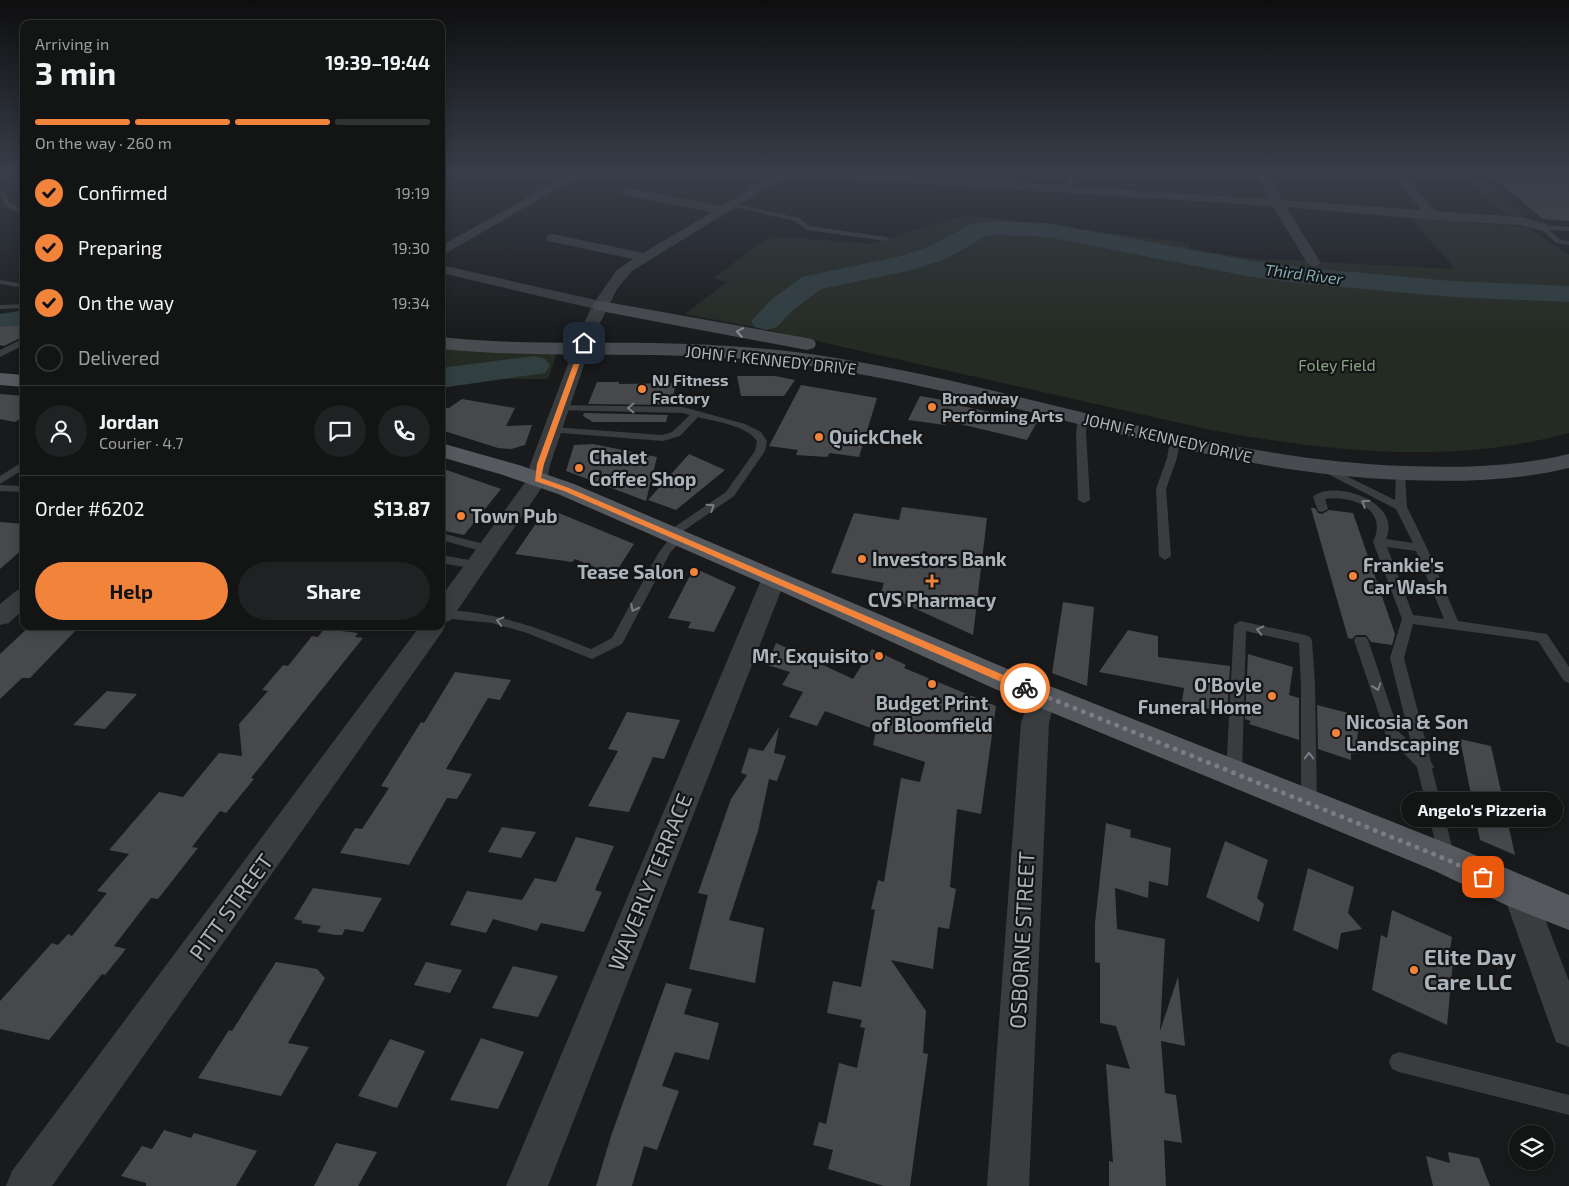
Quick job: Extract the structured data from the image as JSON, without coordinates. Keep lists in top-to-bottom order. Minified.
{"streets":{"main road":["JOHN F. KENNEDY DRIVE"],"street":["WAVERLY TERRACE","PITT STREET","OSBORNE STREET"]},"water":["Third River"],"parks":["Foley Field"],"places":{"other":["NJ Fitness Factory","Broadway Performing Arts","QuickChek","Chalet Coffee Shop","Town Pub","Investors Bank","Tease Salon","Frankie's Car Wash","Mr. Exquisito","Budget Print of Bloomfield","O'Boyle Funeral Home","Nicosia & Son Landscaping","Angelo's Pizzeria","Elite Day Care LLC"],"health":["CVS Pharmacy"]},"page":{"heading":["3 min","Arriving in","19:39–19:44"],"panel":["Jordan","Courier · 4.7","Order #6202","$13.87"],"bar":"On the way · 260 m","list":[["Confirmed","19:19"],["Preparing","19:30"],["On the way","19:34"],"Delivered"],"buttons":["Help","Share"],"bubble":"Angelo's Pizzeria"}}
